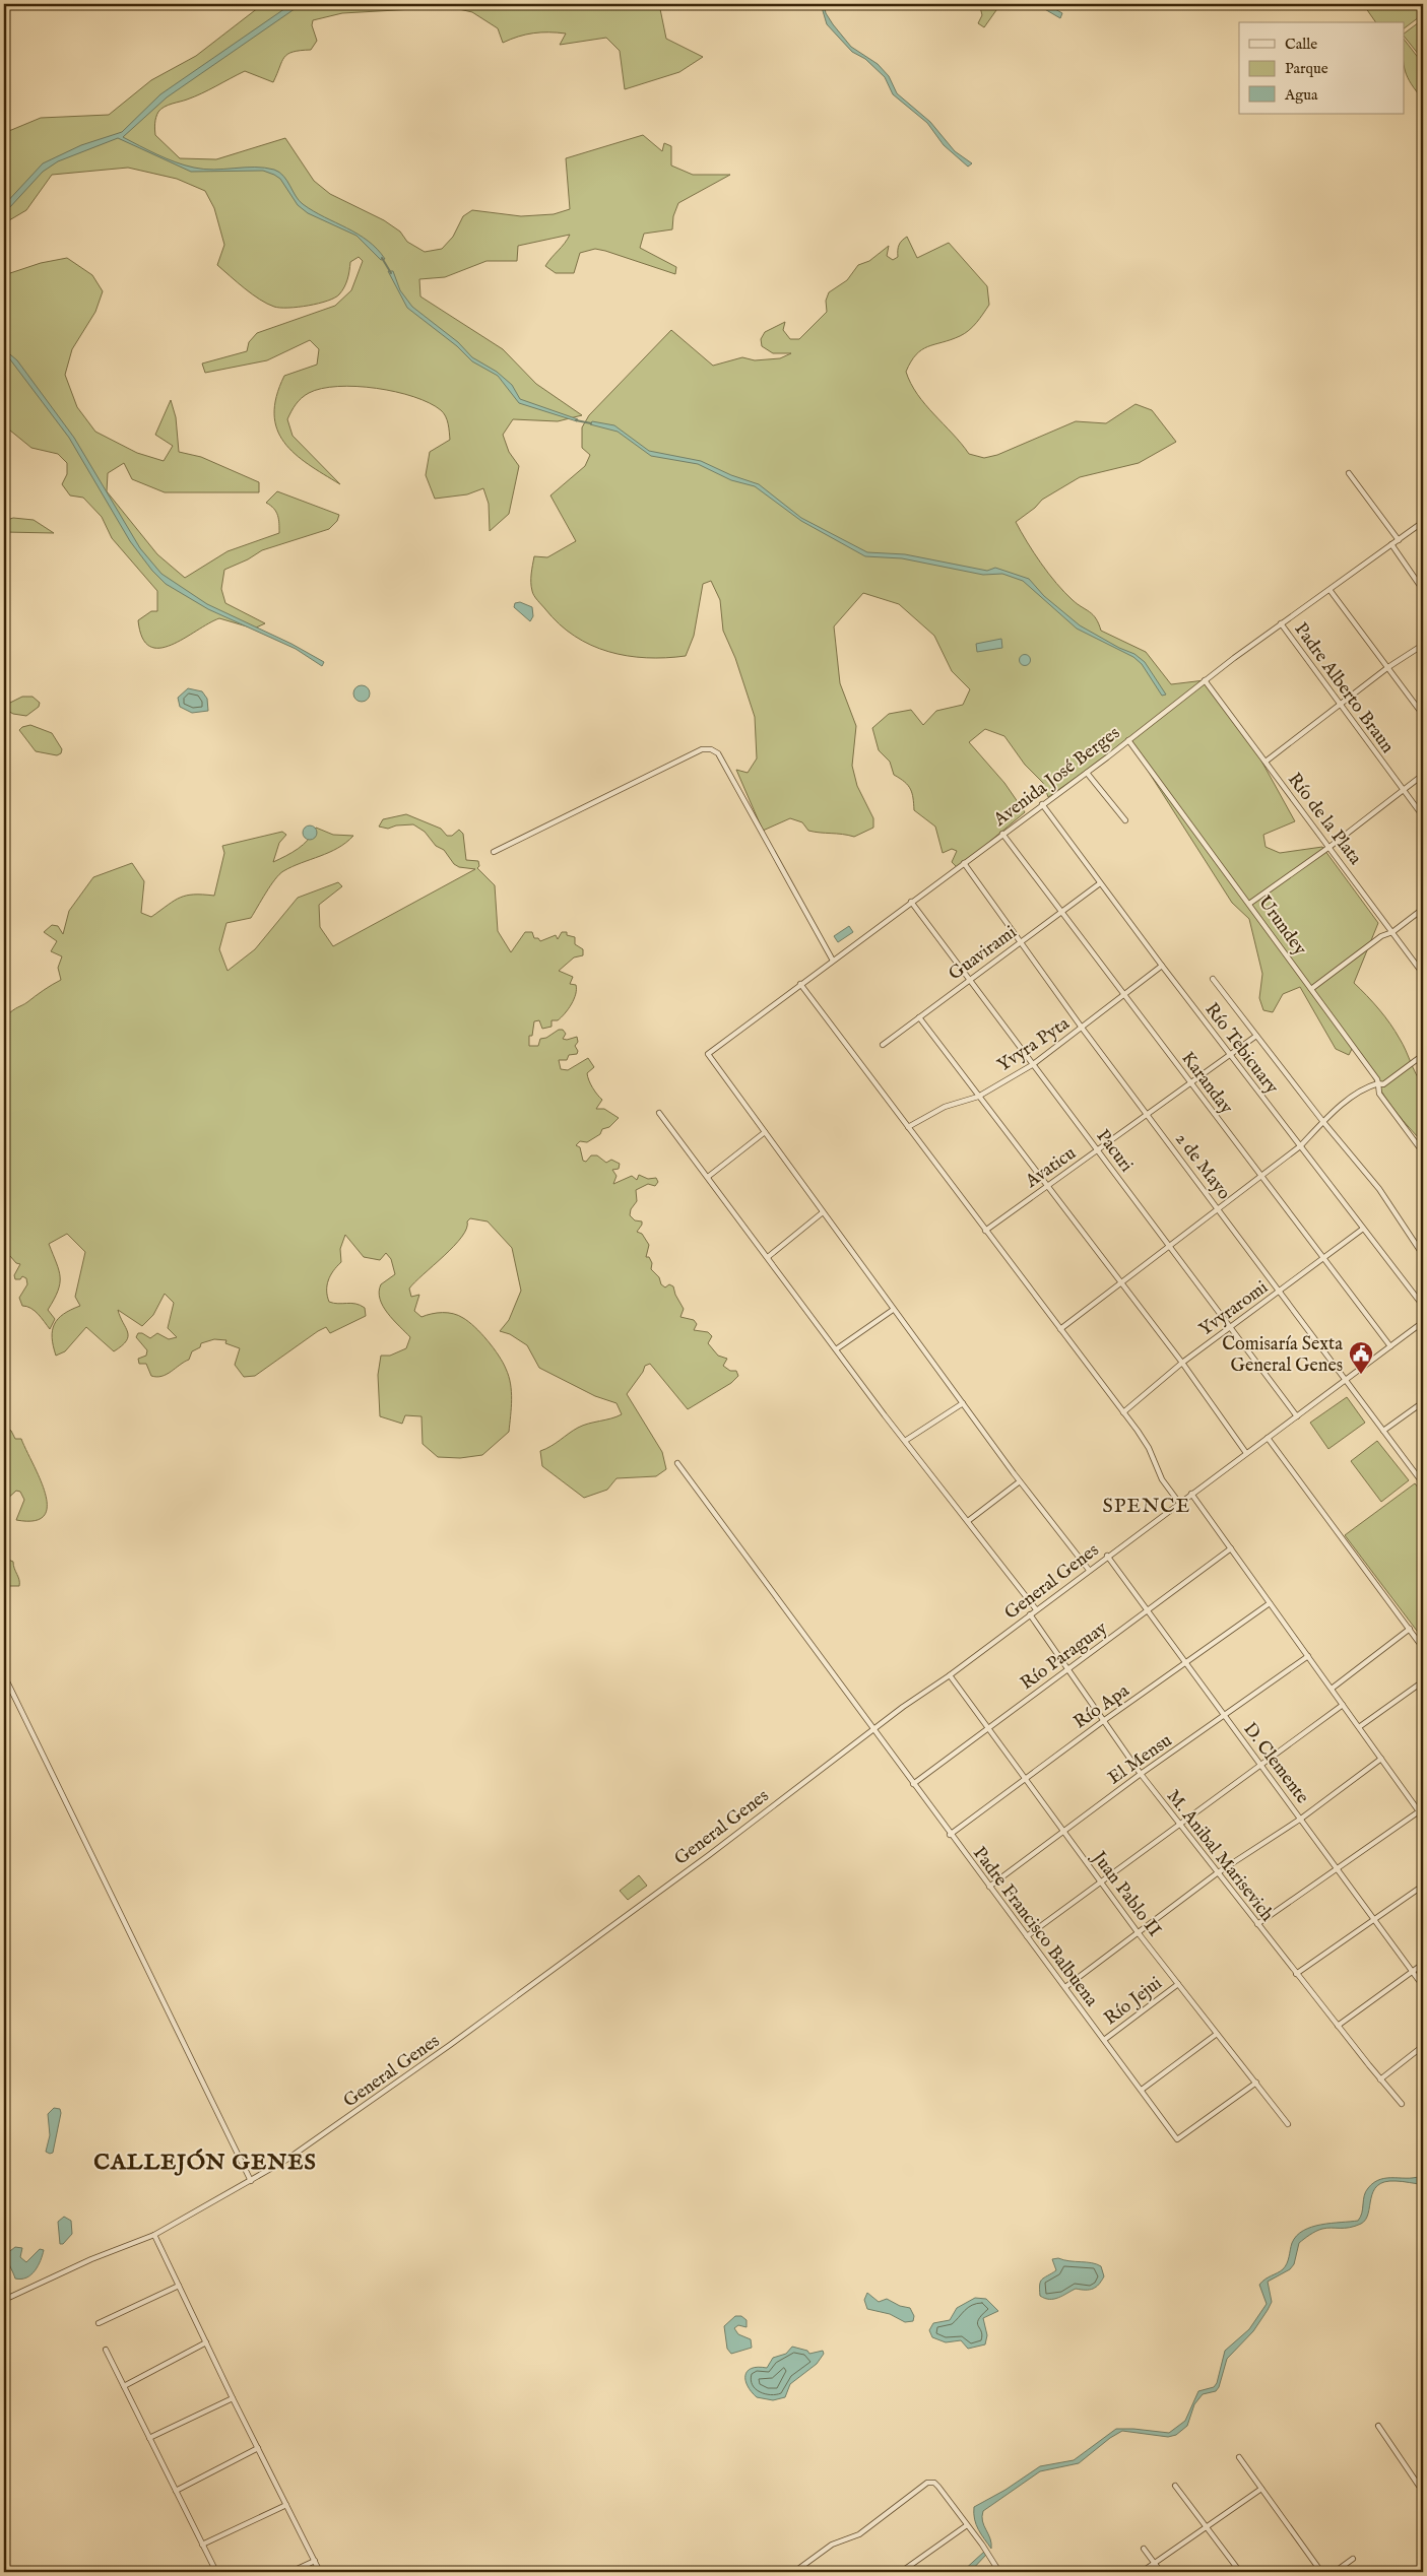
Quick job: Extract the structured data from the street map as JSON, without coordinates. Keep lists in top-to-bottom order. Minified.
{"streets":{"street":["Padre Alberto Braun","Avenida José Berges","Río de la Plata","Urundey","Guavirami","Yvyra Pyta","Río Tebicuary","Karanday","Pacuri","2 de Mayo","Avaticu","Yvyraromi","General Genes","Río Paraguay","Río Apa","El Mensu","D. Clemente","M. Anibal Marisevich","Juan Pablo II","Padre Francisco Balbuena","Río Jejui"]},"crossings":[["Padre Alberto Braun","Avenida José Berges"],["Avenida José Berges","Río de la Plata"],["Avenida José Berges","Urundey"],["Avenida José Berges","Río Tebicuary"],["Avenida José Berges","Karanday"],["Avenida José Berges","Pacuri"],["Avenida José Berges","2 de Mayo"],["Guavirami","Río Tebicuary"],["Guavirami","Karanday"],["Guavirami","Pacuri"],["Guavirami","2 de Mayo"],["Yvyra Pyta","Río Tebicuary"],["Yvyra Pyta","Karanday"],["Yvyra Pyta","Pacuri"],["Yvyra Pyta","2 de Mayo"],["Río Tebicuary","Avaticu"],["Río Tebicuary","Yvyraromi"],["Karanday","Avaticu"],["Karanday","Yvyraromi"],["Karanday","General Genes"],["Pacuri","Avaticu"],["Pacuri","Yvyraromi"],["Pacuri","General Genes"],["2 de Mayo","Avaticu"],["2 de Mayo","Yvyraromi"],["2 de Mayo","General Genes"],["General Genes","D. Clemente"],["General Genes","M. Anibal Marisevich"],["General Genes","Juan Pablo II"],["General Genes","Padre Francisco Balbuena"],["Río Paraguay","D. Clemente"],["Río Paraguay","M. Anibal Marisevich"],["Río Paraguay","Juan Pablo II"],["Río Paraguay","Padre Francisco Balbuena"],["Río Apa","D. Clemente"],["Río Apa","M. Anibal Marisevich"],["Río Apa","Juan Pablo II"],["Río Apa","Padre Francisco Balbuena"],["El Mensu","D. Clemente"],["El Mensu","M. Anibal Marisevich"],["El Mensu","Juan Pablo II"],["El Mensu","Padre Francisco Balbuena"],["Juan Pablo II","Padre Francisco Balbuena"],["Juan Pablo II","Río Jejui"],["Padre Francisco Balbuena","Río Jejui"]],"districts":["SPENCE","CALLEJÓN GENES"],"places":{"public building":["Comisaría Sexta General Genes"]},"legend":["Calle","Parque","Agua"]}
